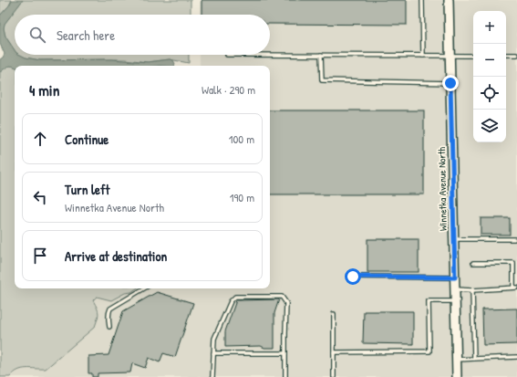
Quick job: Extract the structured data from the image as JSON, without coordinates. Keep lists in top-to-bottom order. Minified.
{"streets":{"street":["Winnetka Avenue North"]},"page":{"map_buttons":["+","−"],"search":"Search here","heading":["4 min","Walk · 290 m"],"list":[["Continue","100 m"],["Turn left","Winnetka Avenue North","190 m"],"Arrive at destination"]}}
